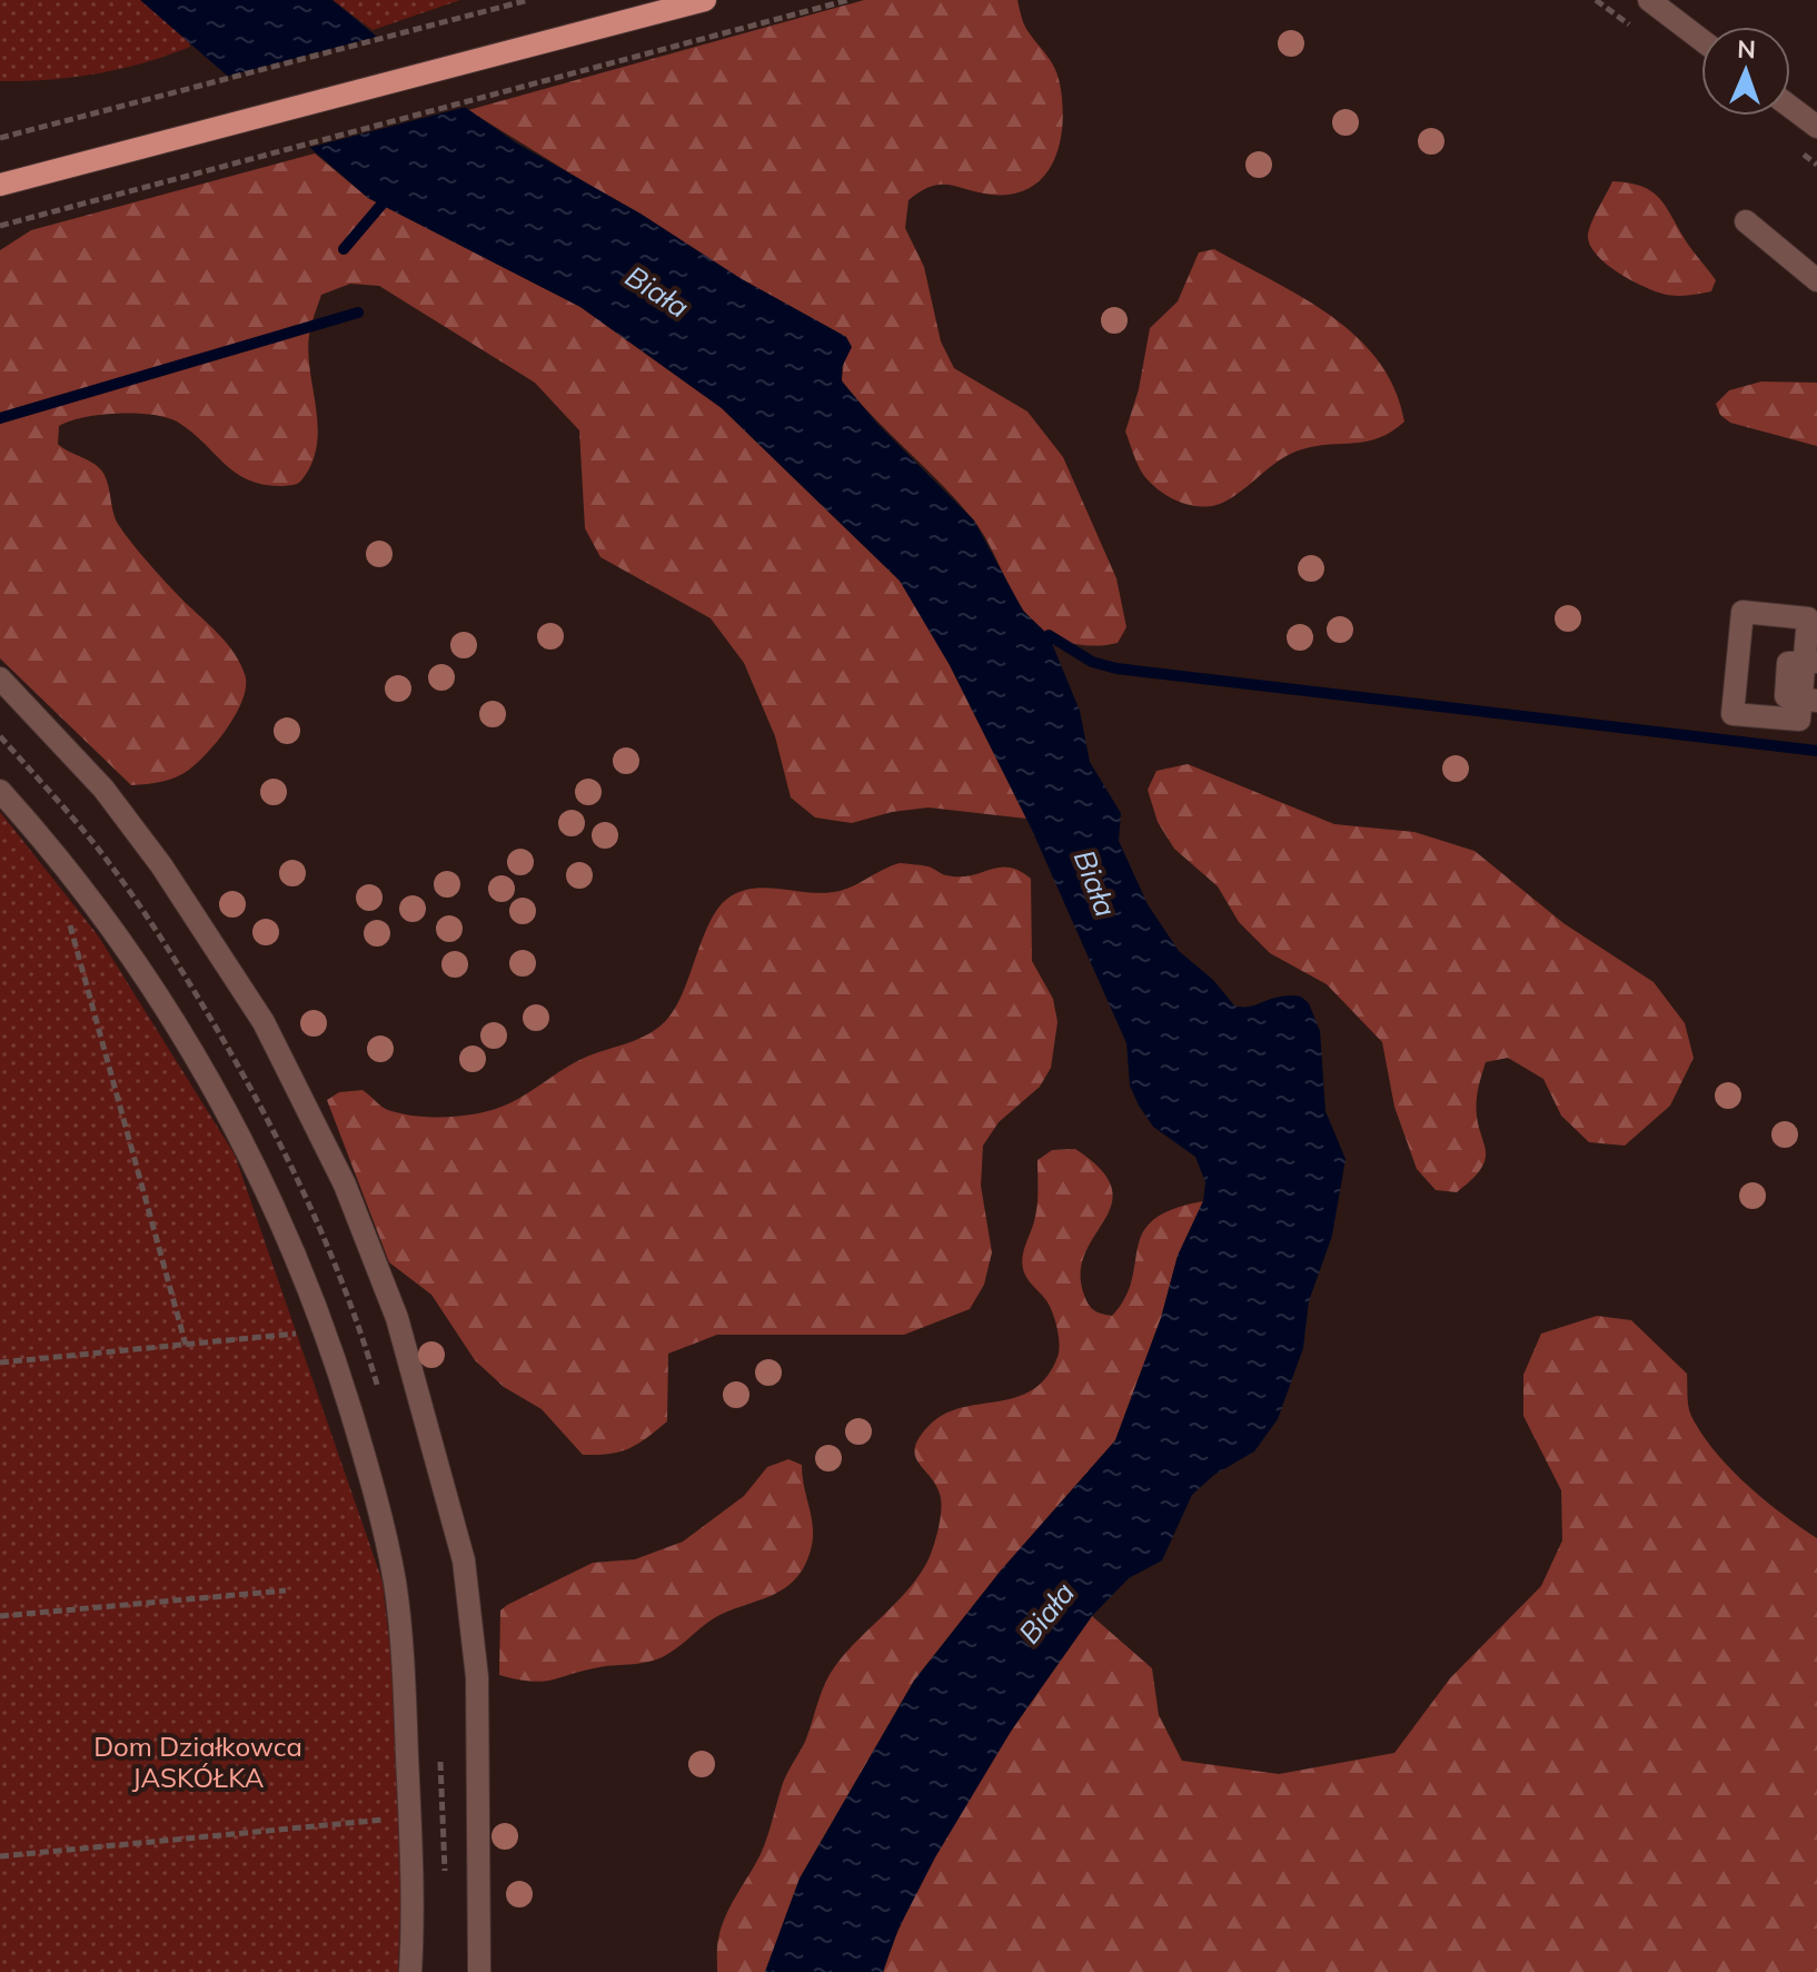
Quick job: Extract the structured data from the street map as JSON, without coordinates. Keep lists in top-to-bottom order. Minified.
{"water":["Biała"],"parks":["Dom Działkowca JASKÓŁKA"],"north":"top"}
